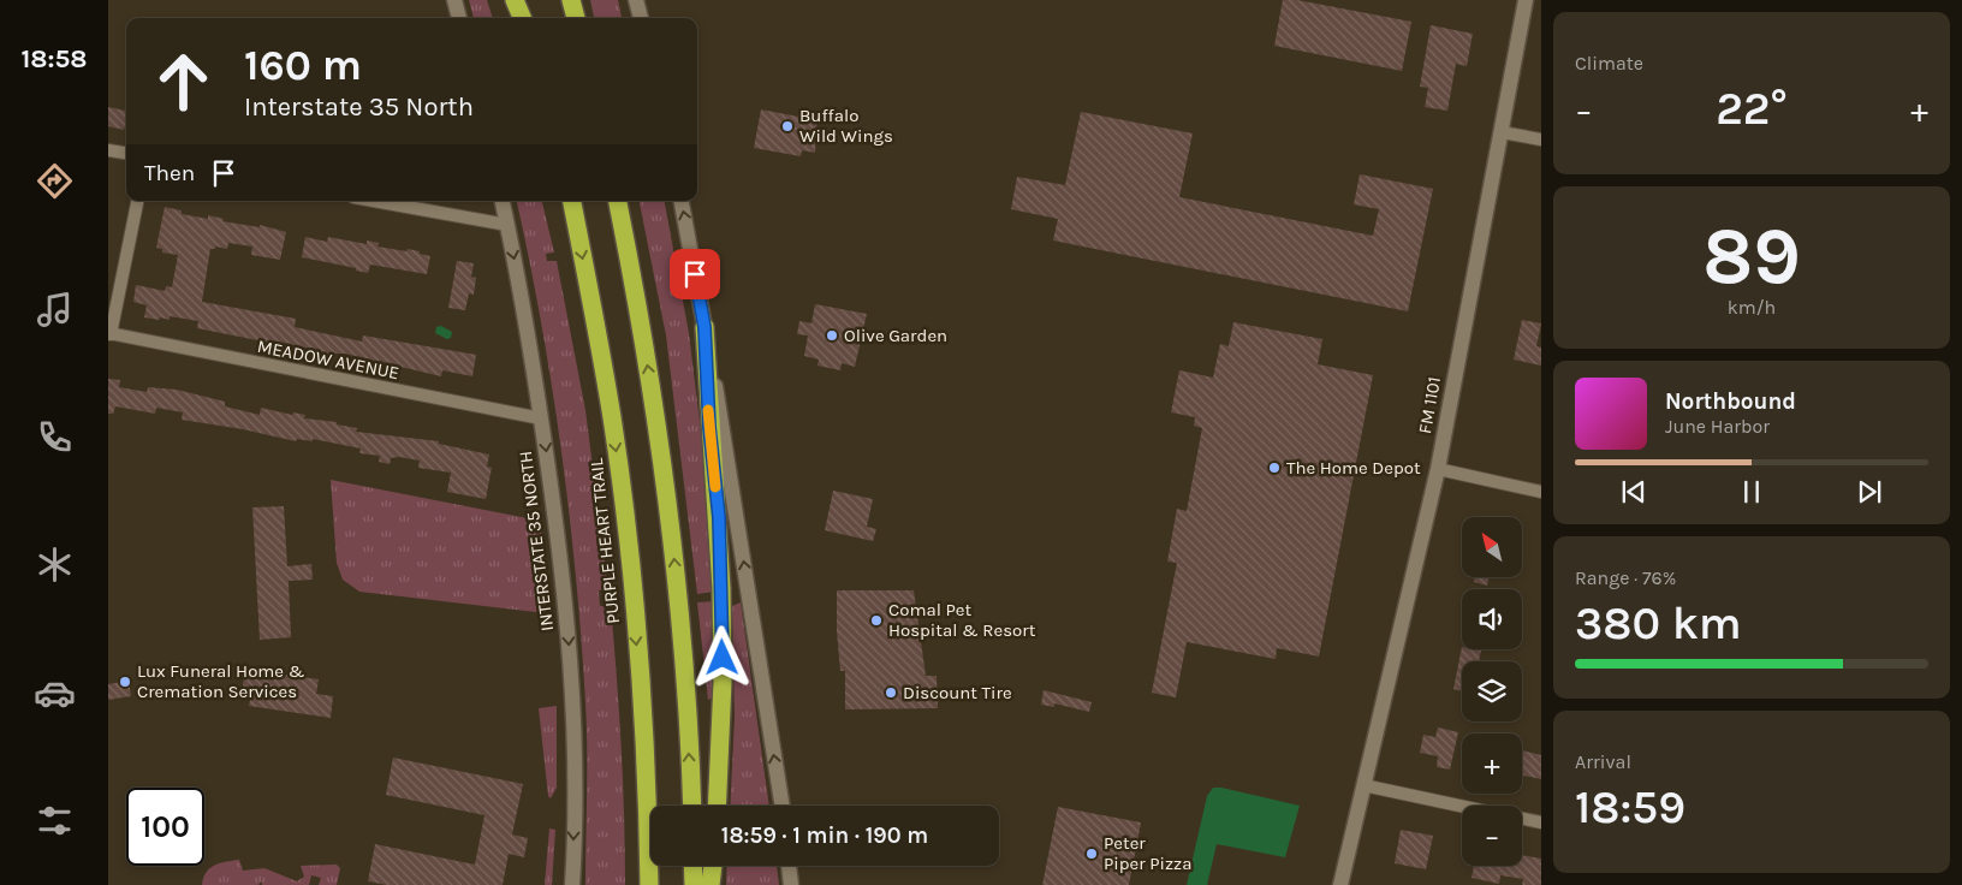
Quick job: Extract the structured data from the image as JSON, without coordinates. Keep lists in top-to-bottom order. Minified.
{"streets":{"highway":["PURPLE HEART TRAIL"],"main road":["FM 1101","INTERSTATE 35 NORTH"],"street":["MEADOW AVENUE"]},"crossings":[["MEADOW AVENUE","INTERSTATE 35 NORTH"]],"one_way":["INTERSTATE 35 NORTH"],"places":["Buffalo Wild Wings","Olive Garden","The Home Depot","Comal Pet Hospital & Resort","Lux Funeral Home & Cremation Services","Discount Tire","Peter Piper Pizza"],"north":"top left","page":{"tabs":"18:58","tile":["Climate",["89","km/h"],["Range · 76%","380 km"],["Arrival","18:59"]],"turn":["160 m","Interstate 35 North"],"heat":["−","22°","+"],"then":"Then","song":["Northbound","June Harbor"],"map_buttons":["+","−"],"limit":"100","trip":"18:59 · 1 min · 190 m"}}
